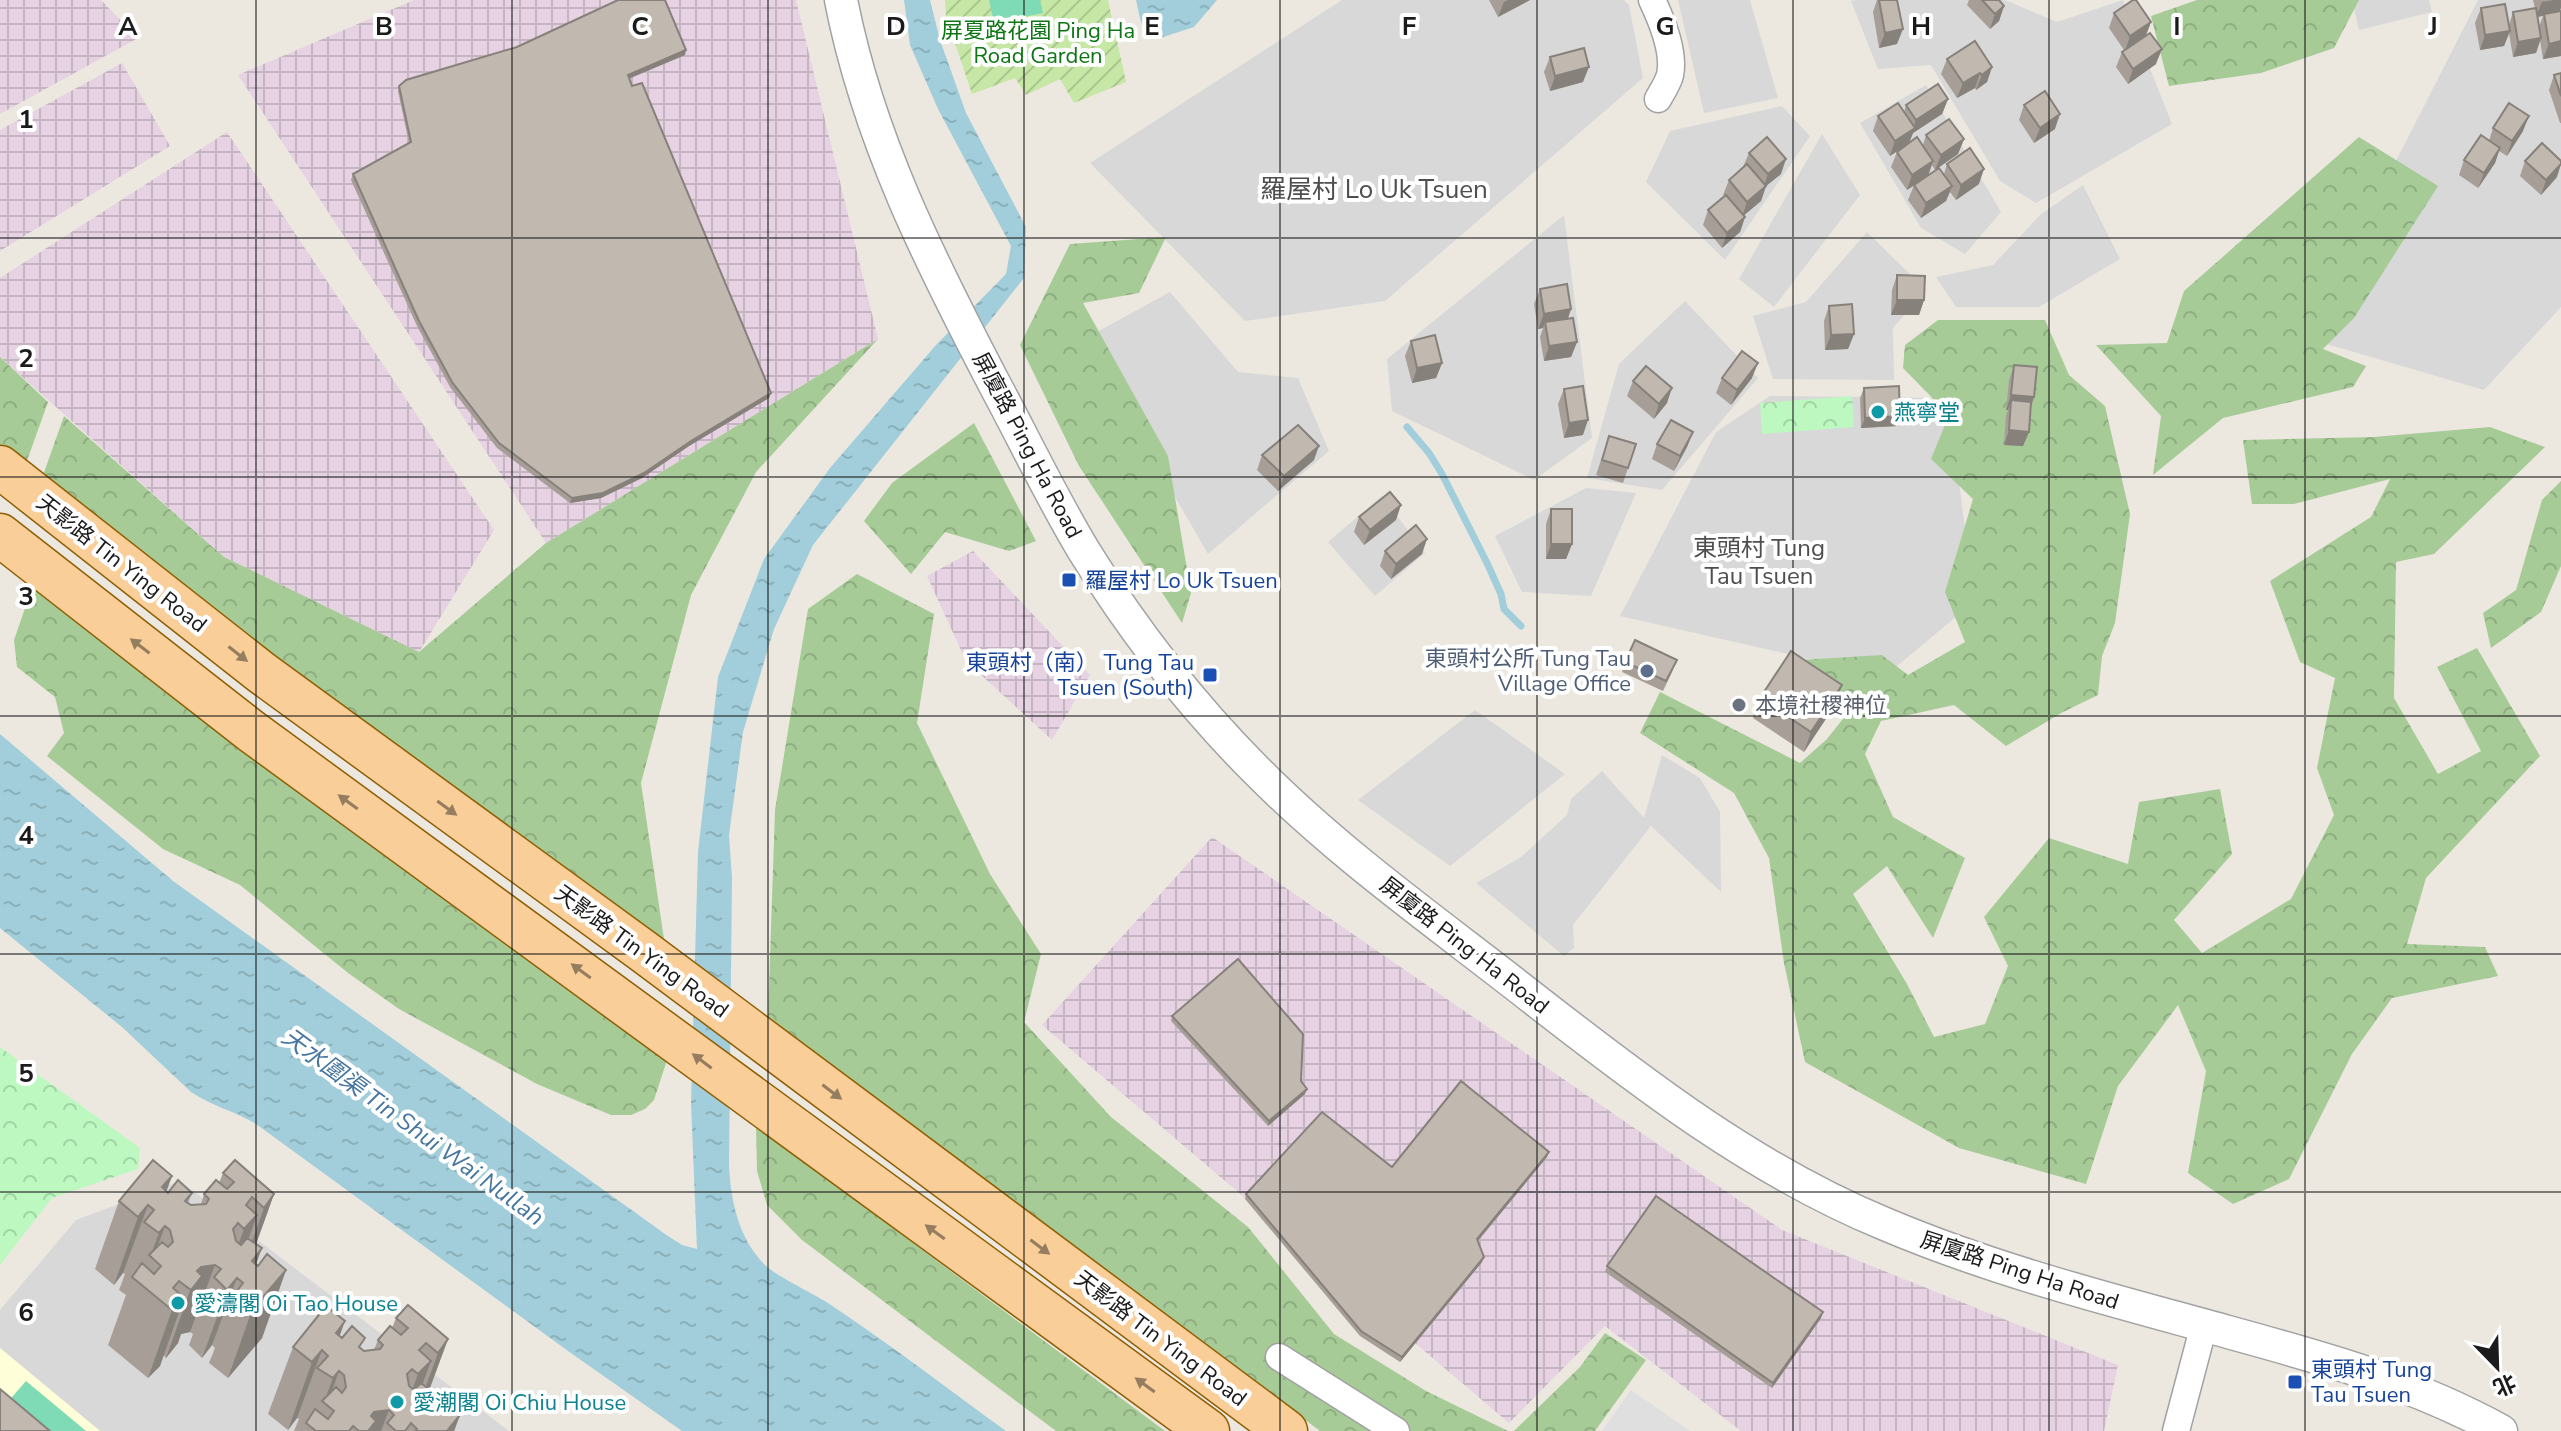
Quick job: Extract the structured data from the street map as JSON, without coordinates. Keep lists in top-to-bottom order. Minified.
{"streets":{"main road":["天影路 Tin Ying Road"],"street":["屏廈路 Ping Ha Road"]},"districts":["羅屋村 Lo Uk Tsuen","東頭村 Tung Tau Tsuen"],"water":["天水圍渠 Tin Shui Wai Nullah"],"parks":["屏夏路花園 Ping Ha Road Garden"],"places":{"other":["燕寧堂","東頭村公所 Tung Tau Village Office","本境社稷神位","愛濤閣 Oi Tao House","愛潮閣 Oi Chiu House"],"transit":["羅屋村 Lo Uk Tsuen","東頭村（南） Tung Tau Tsuen (South)","東頭村 Tung Tau Tsuen"]},"north":"bottom right","grid":{"columns":["A","B","C","D","E","F","G","H","I","J"],"rows":["1","2","3","4","5","6"]}}
